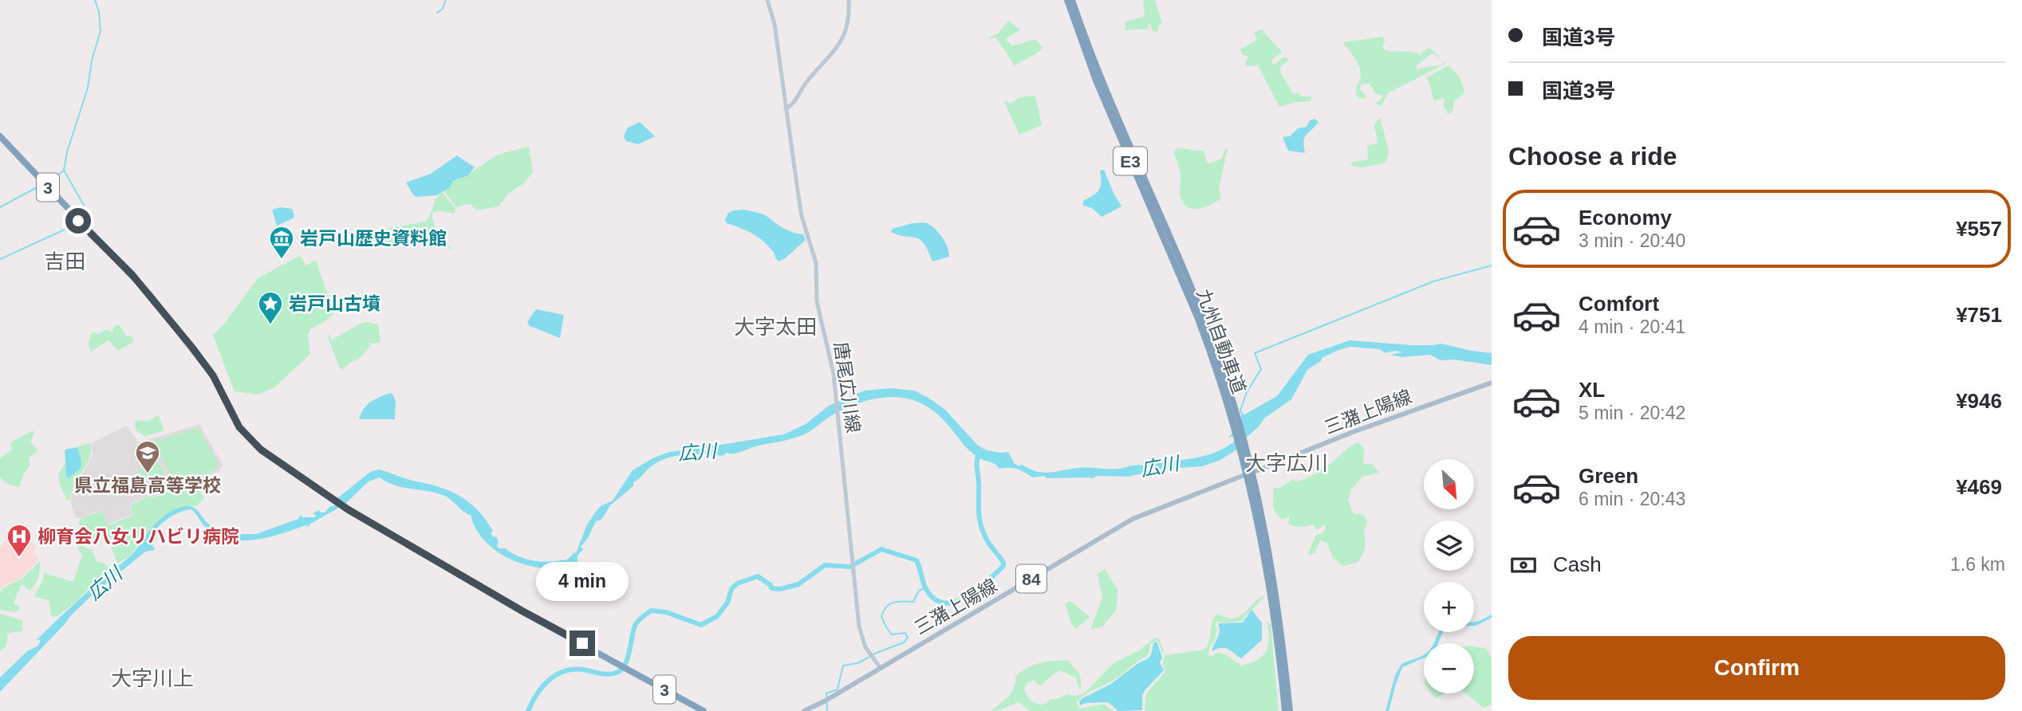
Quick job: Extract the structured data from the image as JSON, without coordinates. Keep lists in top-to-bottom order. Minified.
{"streets":{"highway":["E3","3","九州自動車道"],"main road":["唐尾広川線","三潴上陽線","84"]},"crossings":[["唐尾広川線","三潴上陽線"]],"districts":["吉田","大字太田","大字広川","大字川上"],"water":["広川"],"places":{"museum":["岩戸山歴史資料館"],"place":["岩戸山古墳"],"school or university":["県立福島高等学校"],"hospital":["柳育会八女リハビリ病院"]},"north":"bottom right","page":{"banner":["国道3号","国道3号"],"heading":"Choose a ride","list":[{"name":"Economy","note":"3 min · 20:40","value":"¥557"},{"name":"Comfort","note":"4 min · 20:41","value":"¥751"},{"name":"XL","note":"5 min · 20:42","value":"¥946"},{"name":"Green","note":"6 min · 20:43","value":"¥469"}],"map_buttons":["+","−"],"pay":["Cash","1.6 km"],"bubble":"4 min","buttons":"Confirm"}}
